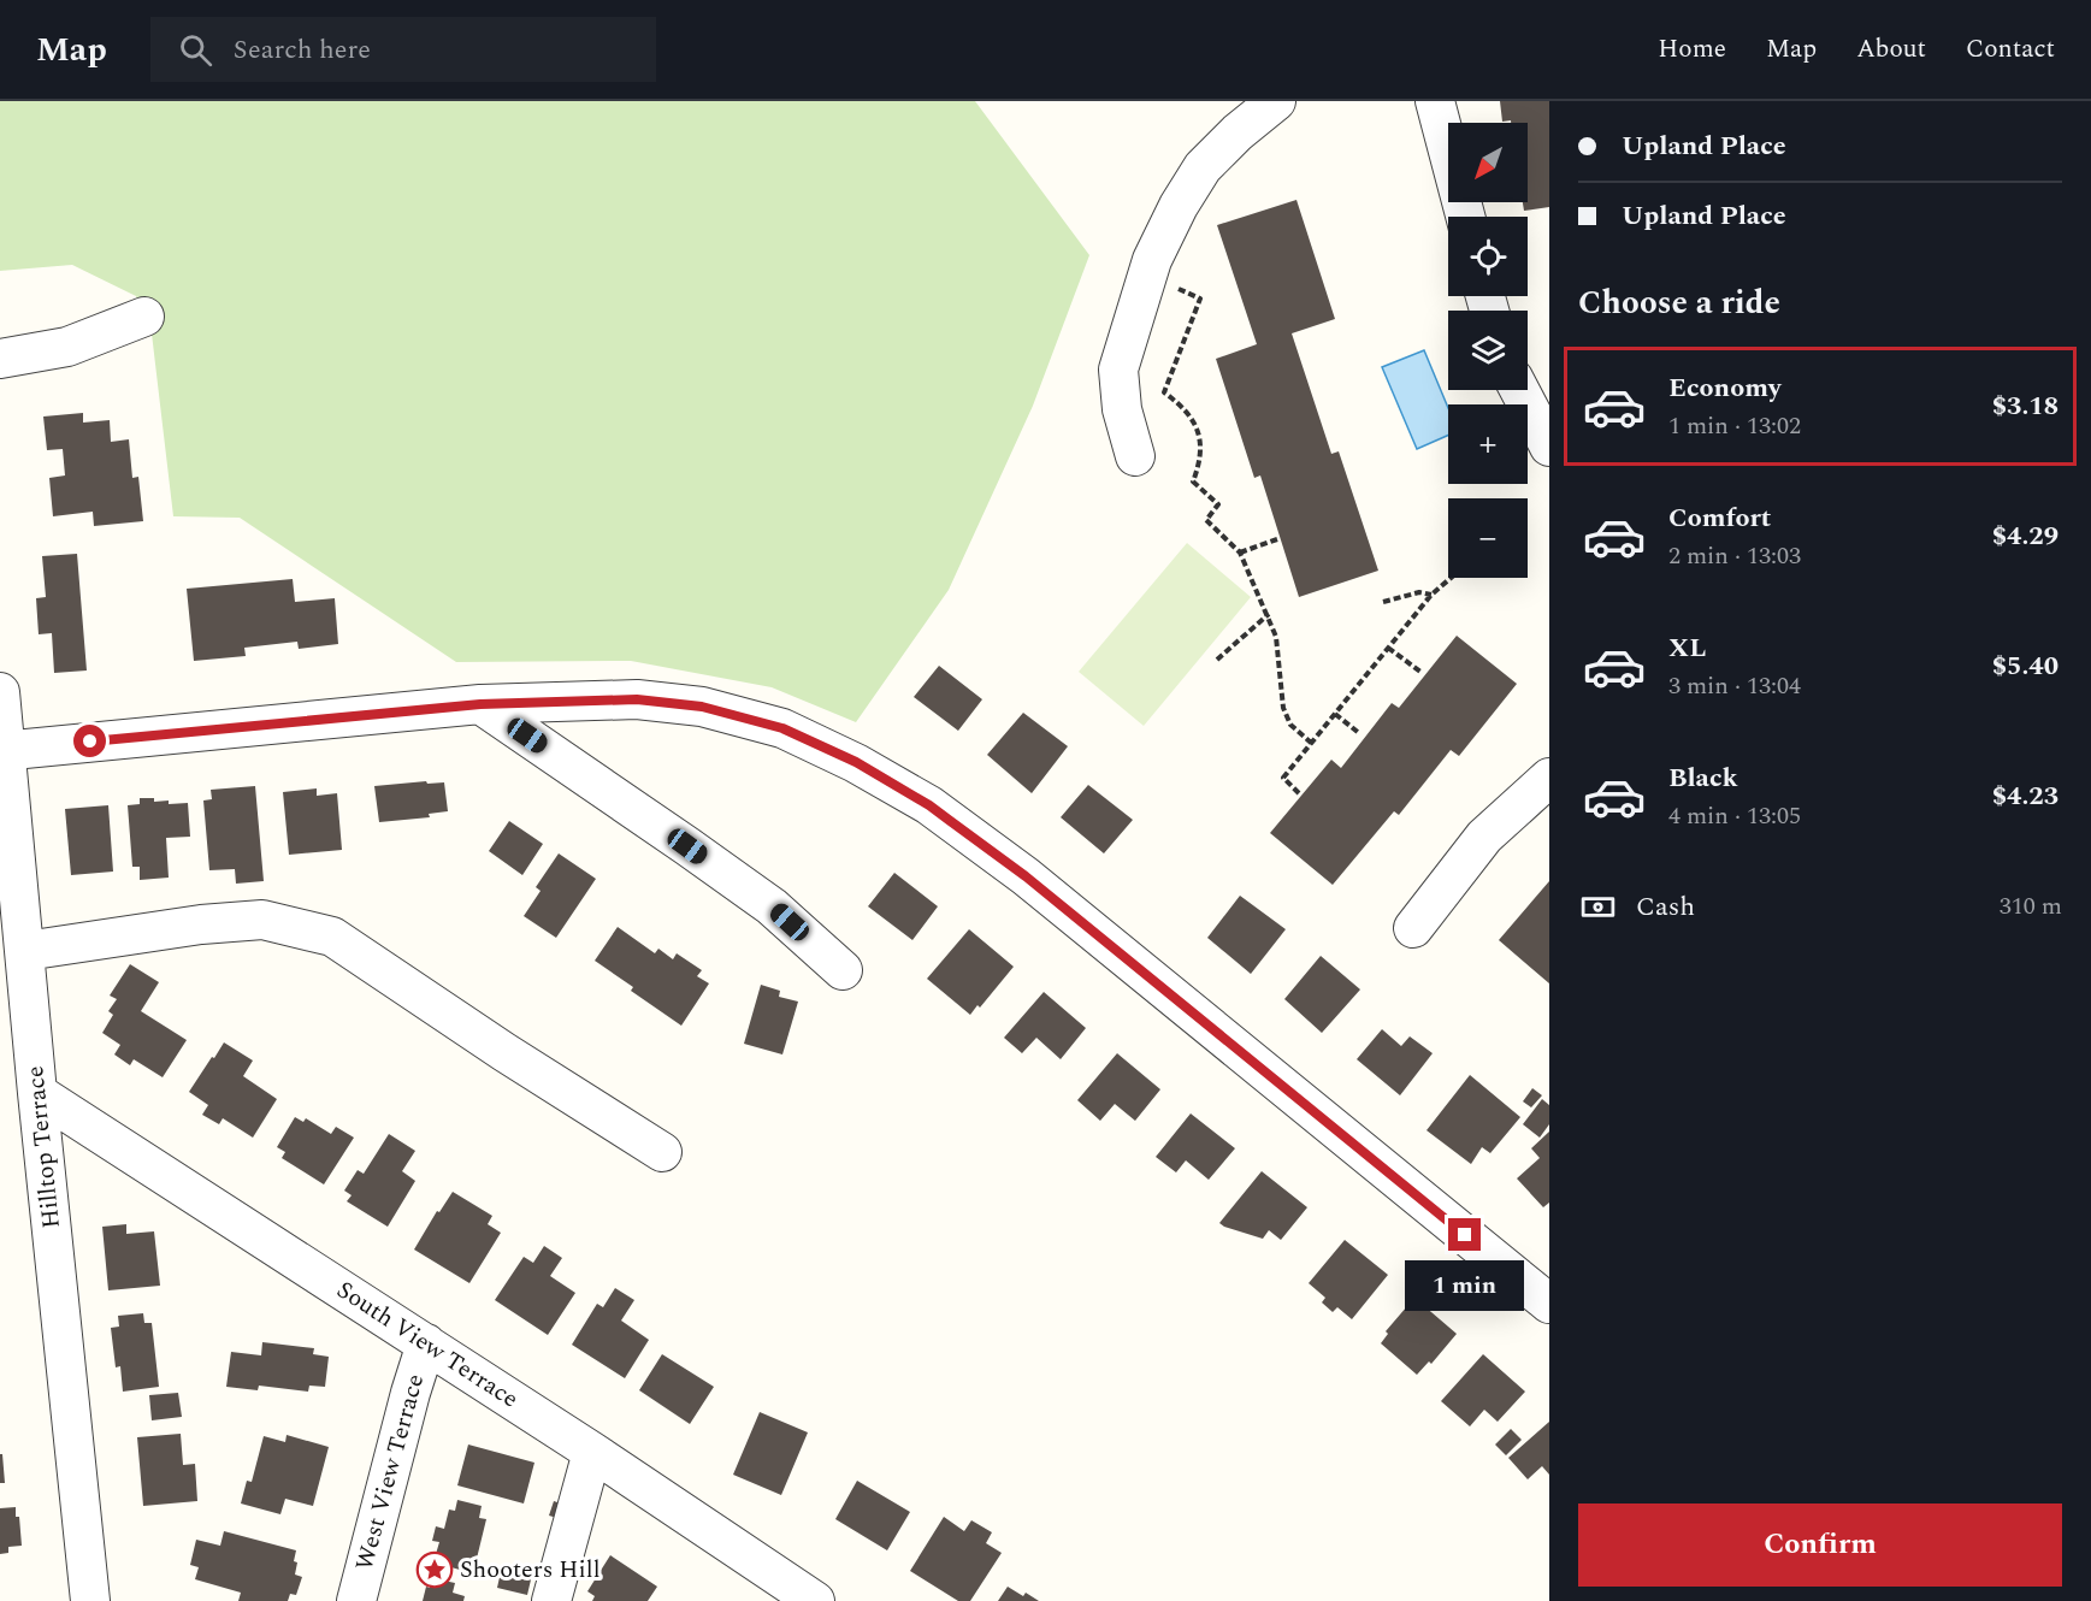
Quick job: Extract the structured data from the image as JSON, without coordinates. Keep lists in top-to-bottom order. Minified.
{"streets":{"street":["Hilltop Terrace","South View Terrace","West View Terrace"]},"crossings":[["Hilltop Terrace","South View Terrace"],["South View Terrace","West View Terrace"]],"places":{"place":["Shooters Hill"]},"north":"bottom left","page":{"header":"Map","search":"Search here","nav":["Home","Map","About","Contact"],"banner":["Upland Place","Upland Place"],"map_buttons":["+","−"],"heading":"Choose a ride","list":[{"name":"Economy","note":"1 min · 13:02","value":"$3.18"},{"name":"Comfort","note":"2 min · 13:03","value":"$4.29"},{"name":"XL","note":"3 min · 13:04","value":"$5.40"},{"name":"Black","note":"4 min · 13:05","value":"$4.23"}],"pay":["Cash","310 m"],"bubble":"1 min","buttons":"Confirm"}}
